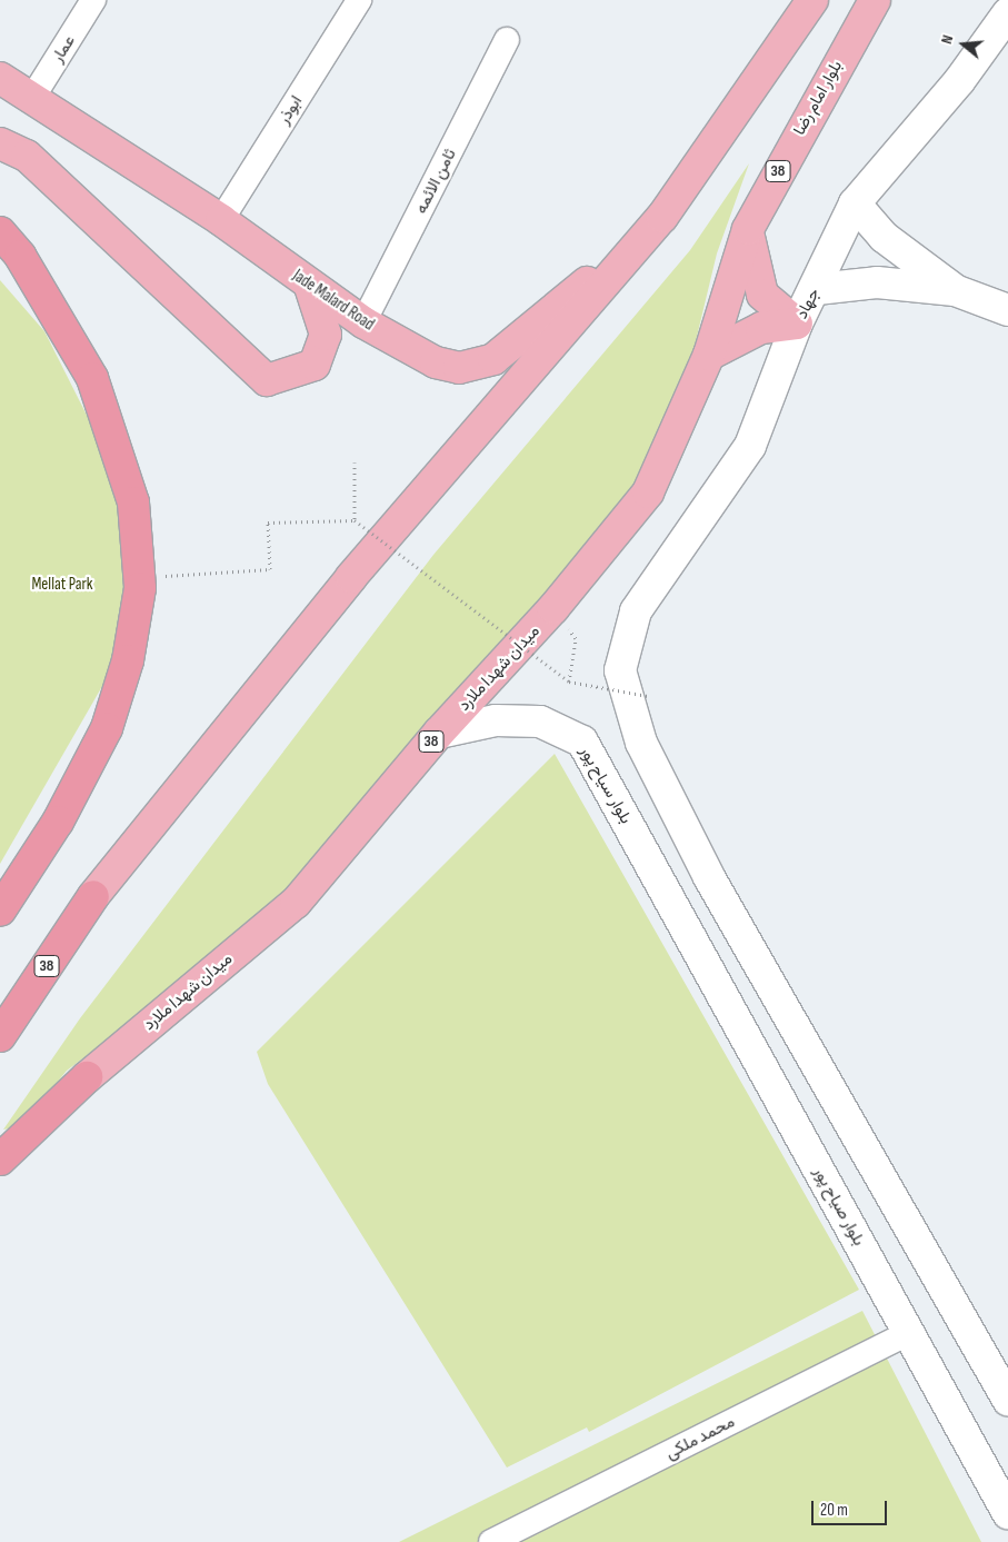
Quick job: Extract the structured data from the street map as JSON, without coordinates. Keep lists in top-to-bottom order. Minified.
{"streets":{"highway":["38"],"main road":["بلوار امام رضا","Jade Malard Road","جهاد","میدان شهدا ملارد","بلوار سیاح پور","بلوار صیاح پور"],"street":["عمار","ابوذر","ثامن الائمه","محمد ملکی"]},"crossings":[["عمار","Jade Malard Road"],["بلوار امام رضا","میدان شهدا ملارد"],["ابوذر","Jade Malard Road"],["38","Jade Malard Road"],["38","میدان شهدا ملارد"],["ثامن الائمه","Jade Malard Road"],["میدان شهدا ملارد","بلوار سیاح پور"],["بلوار سیاح پور","بلوار صیاح پور"],["بلوار صیاح پور","محمد ملکی"]],"parks":["Mellat Park"],"scale_bar":"20 m","north":"left"}
